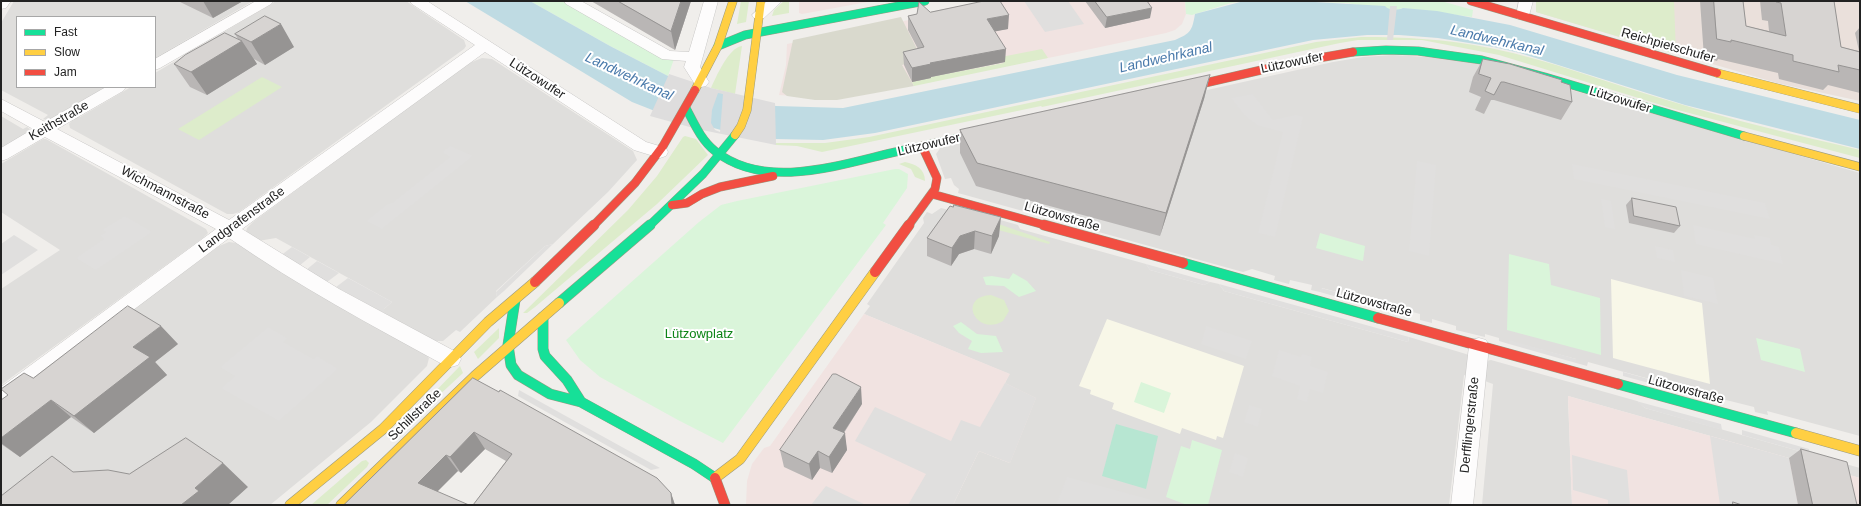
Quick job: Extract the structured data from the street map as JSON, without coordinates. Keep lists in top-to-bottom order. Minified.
{"streets":{"main road":["Reichpietschufer","Lützowufer","Lützowstraße","Schillstraße"],"street":["Keithstraße","Wichmannstraße","Landgrafenstraße","Derfflingerstraße"]},"crossings":[["Lützowufer","Landgrafenstraße"],["Keithstraße","Wichmannstraße"],["Wichmannstraße","Landgrafenstraße"],["Wichmannstraße","Schillstraße"],["Lützowstraße","Derfflingerstraße"]],"water":["Landwehrkanal"],"parks":["Lützowplatz"],"legend":["Fast","Slow","Jam"]}
